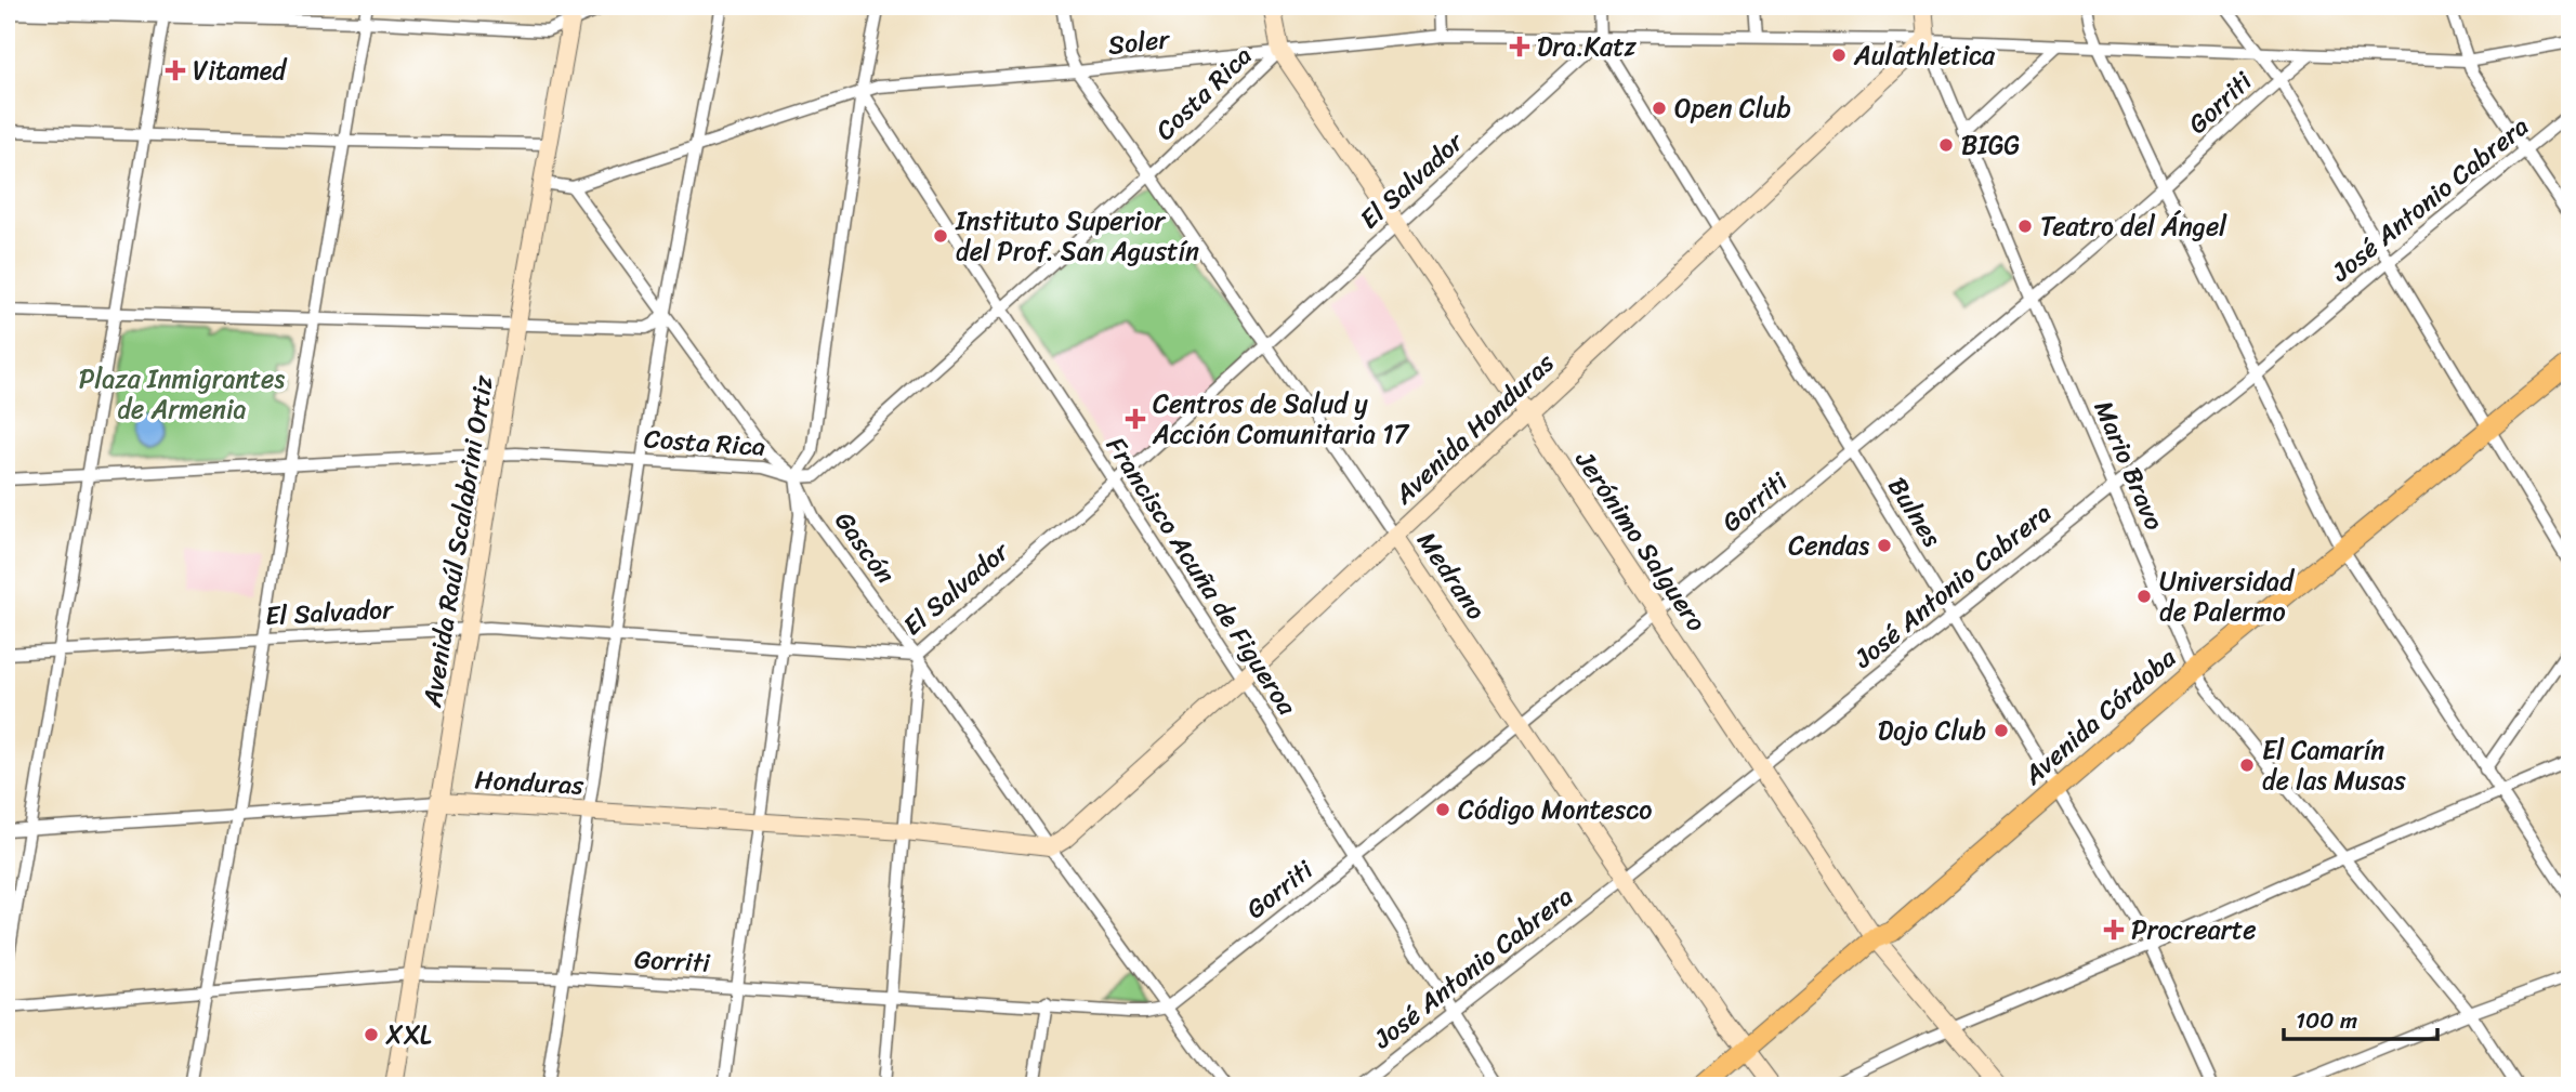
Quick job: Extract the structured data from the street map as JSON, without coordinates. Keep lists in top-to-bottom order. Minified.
{"streets":{"main road":["Avenida Córdoba"],"street":["Soler","Costa Rica","Gorriti","El Salvador","José Antonio Cabrera","Avenida Honduras","Mario Bravo","Bulnes","Avenida Raúl Scalabrini Ortiz","Jerónimo Salguero","Gascón","Francisco Acuña de Figueroa","Medrano","Honduras"]},"crossings":[["Soler","Costa Rica"],["Soler","Gorriti"],["Soler","El Salvador"],["Soler","Avenida Honduras"],["Soler","Mario Bravo"],["Soler","Bulnes"],["Soler","Avenida Raúl Scalabrini Ortiz"],["Soler","Jerónimo Salguero"],["Soler","Gascón"],["Soler","Francisco Acuña de Figueroa"],["Soler","Medrano"],["Costa Rica","Avenida Raúl Scalabrini Ortiz"],["Costa Rica","Jerónimo Salguero"],["Costa Rica","Gascón"],["Costa Rica","Francisco Acuña de Figueroa"],["Costa Rica","Medrano"],["Gorriti","Mario Bravo"],["Gorriti","Bulnes"],["Gorriti","Avenida Raúl Scalabrini Ortiz"],["Gorriti","Jerónimo Salguero"],["Gorriti","Gascón"],["Gorriti","Francisco Acuña de Figueroa"],["Gorriti","Medrano"],["El Salvador","Bulnes"],["El Salvador","Avenida Raúl Scalabrini Ortiz"],["El Salvador","Jerónimo Salguero"],["El Salvador","Gascón"],["El Salvador","Francisco Acuña de Figueroa"],["El Salvador","Medrano"],["José Antonio Cabrera","Mario Bravo"],["José Antonio Cabrera","Bulnes"],["José Antonio Cabrera","Jerónimo Salguero"],["José Antonio Cabrera","Francisco Acuña de Figueroa"],["José Antonio Cabrera","Medrano"],["Avenida Honduras","Mario Bravo"],["Avenida Honduras","Bulnes"],["Avenida Honduras","Jerónimo Salguero"],["Avenida Honduras","Gascón"],["Avenida Honduras","Francisco Acuña de Figueroa"],["Avenida Honduras","Medrano"],["Avenida Honduras","Honduras"],["Mario Bravo","Avenida Córdoba"],["Bulnes","Avenida Córdoba"],["Avenida Raúl Scalabrini Ortiz","Honduras"],["Jerónimo Salguero","Avenida Córdoba"],["Gascón","Honduras"],["Medrano","Avenida Córdoba"]],"parks":["Plaza Inmigrantes de Armenia"],"places":{"health":["Dra.Katz","Vitamed","Centros de Salud y Acción Comunitaria 17","Procrearte"],"other":["Aulathletica","Open Club","BIGG","Teatro del Ángel","Instituto Superior del Prof. San Agustín","Cendas","Universidad de Palermo","Dojo Club","El Camarín de las Musas","Código Montesco","XXL"]},"scale_bar":"100 m"}
